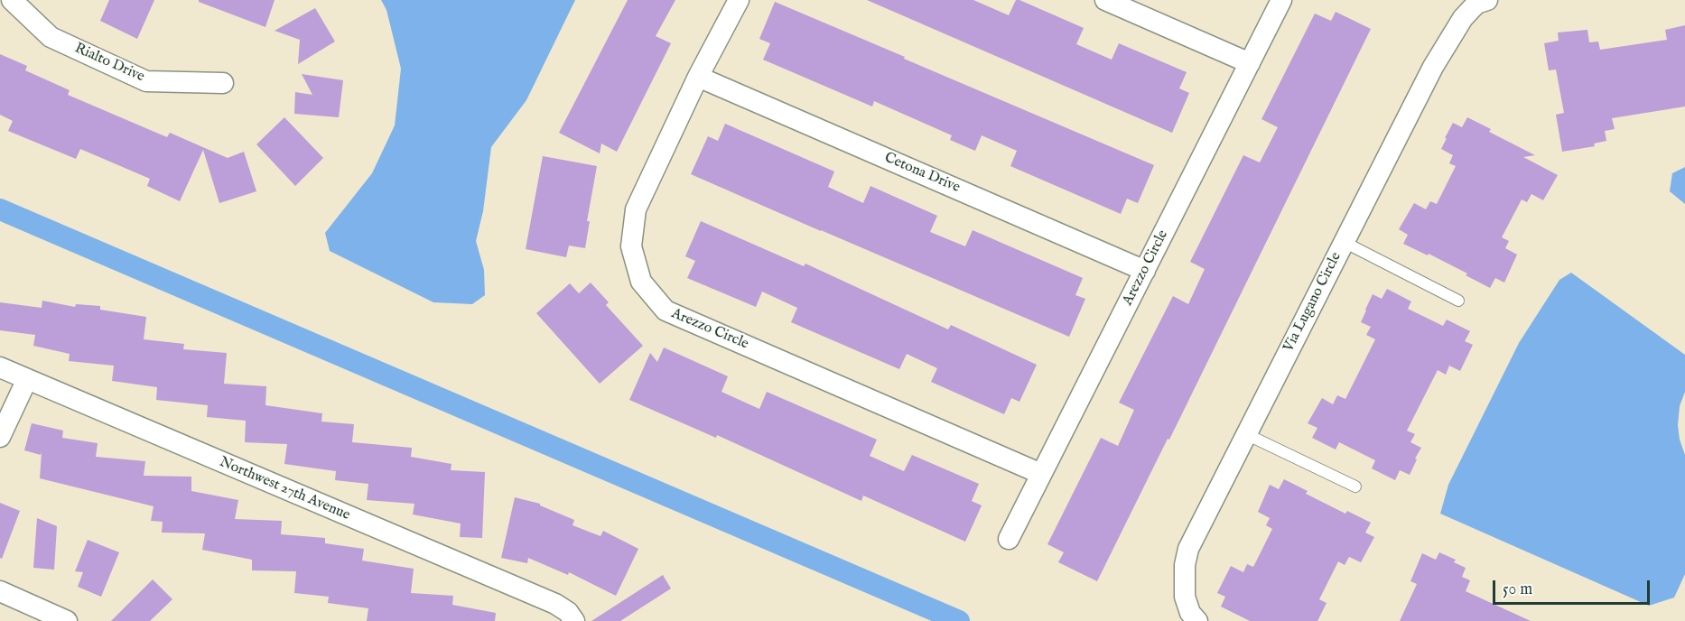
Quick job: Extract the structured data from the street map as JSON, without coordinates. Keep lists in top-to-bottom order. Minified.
{"streets":{"street":["Rialto Drive","Cetona Drive","Arezzo Circle","Via Lugano Circle","Northwest 27th Avenue"]},"crossings":[["Cetona Drive","Arezzo Circle"]],"scale_bar":"50 m"}
